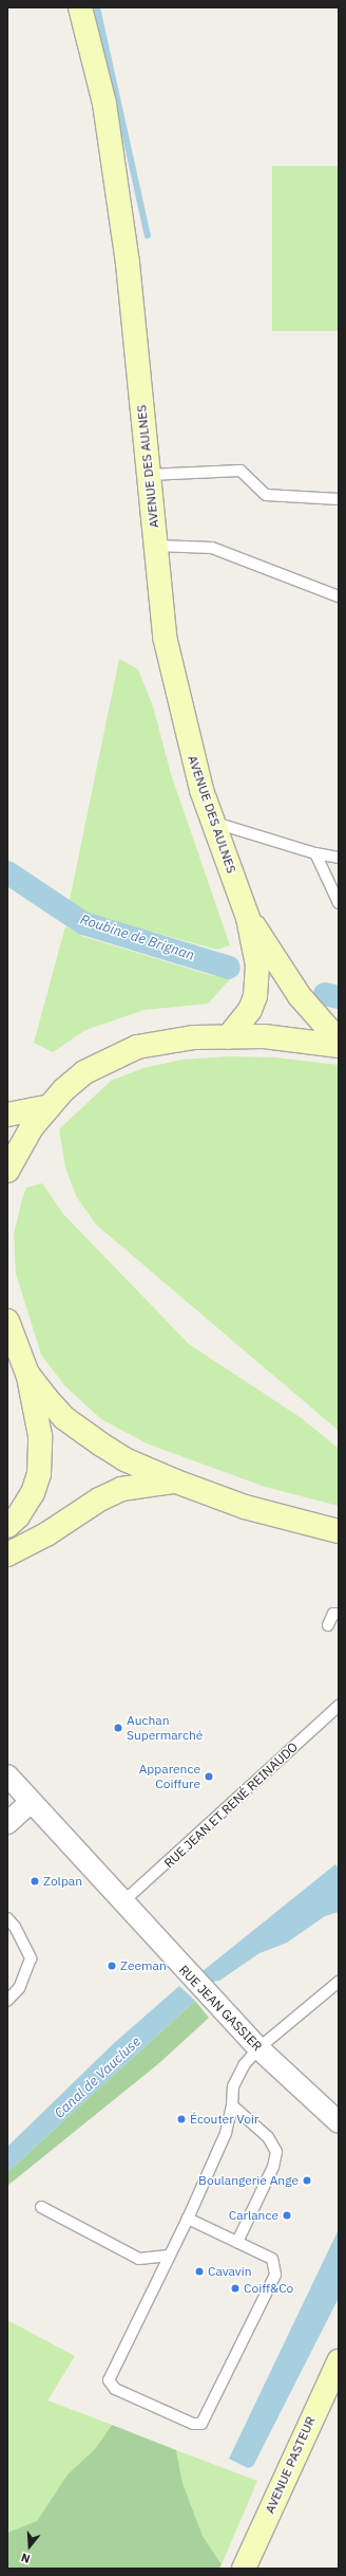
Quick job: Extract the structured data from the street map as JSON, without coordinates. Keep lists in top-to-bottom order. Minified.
{"streets":{"main road":["AVENUE DES AULNES","AVENUE PASTEUR"],"street":["RUE JEAN GASSIER"],"lane":["RUE JEAN ET RENÉ REINAUDO"]},"crossings":[["RUE JEAN ET RENÉ REINAUDO","RUE JEAN GASSIER"]],"water":["Roubine de Brignan","Canal de Vaucluse"],"places":["Auchan Supermarché","Apparence Coiffure","Zolpan","Zeeman","Écouter Voir","Boulangerie Ange","Carlance","Cavavin","Coiff&Co"],"north":"bottom"}
